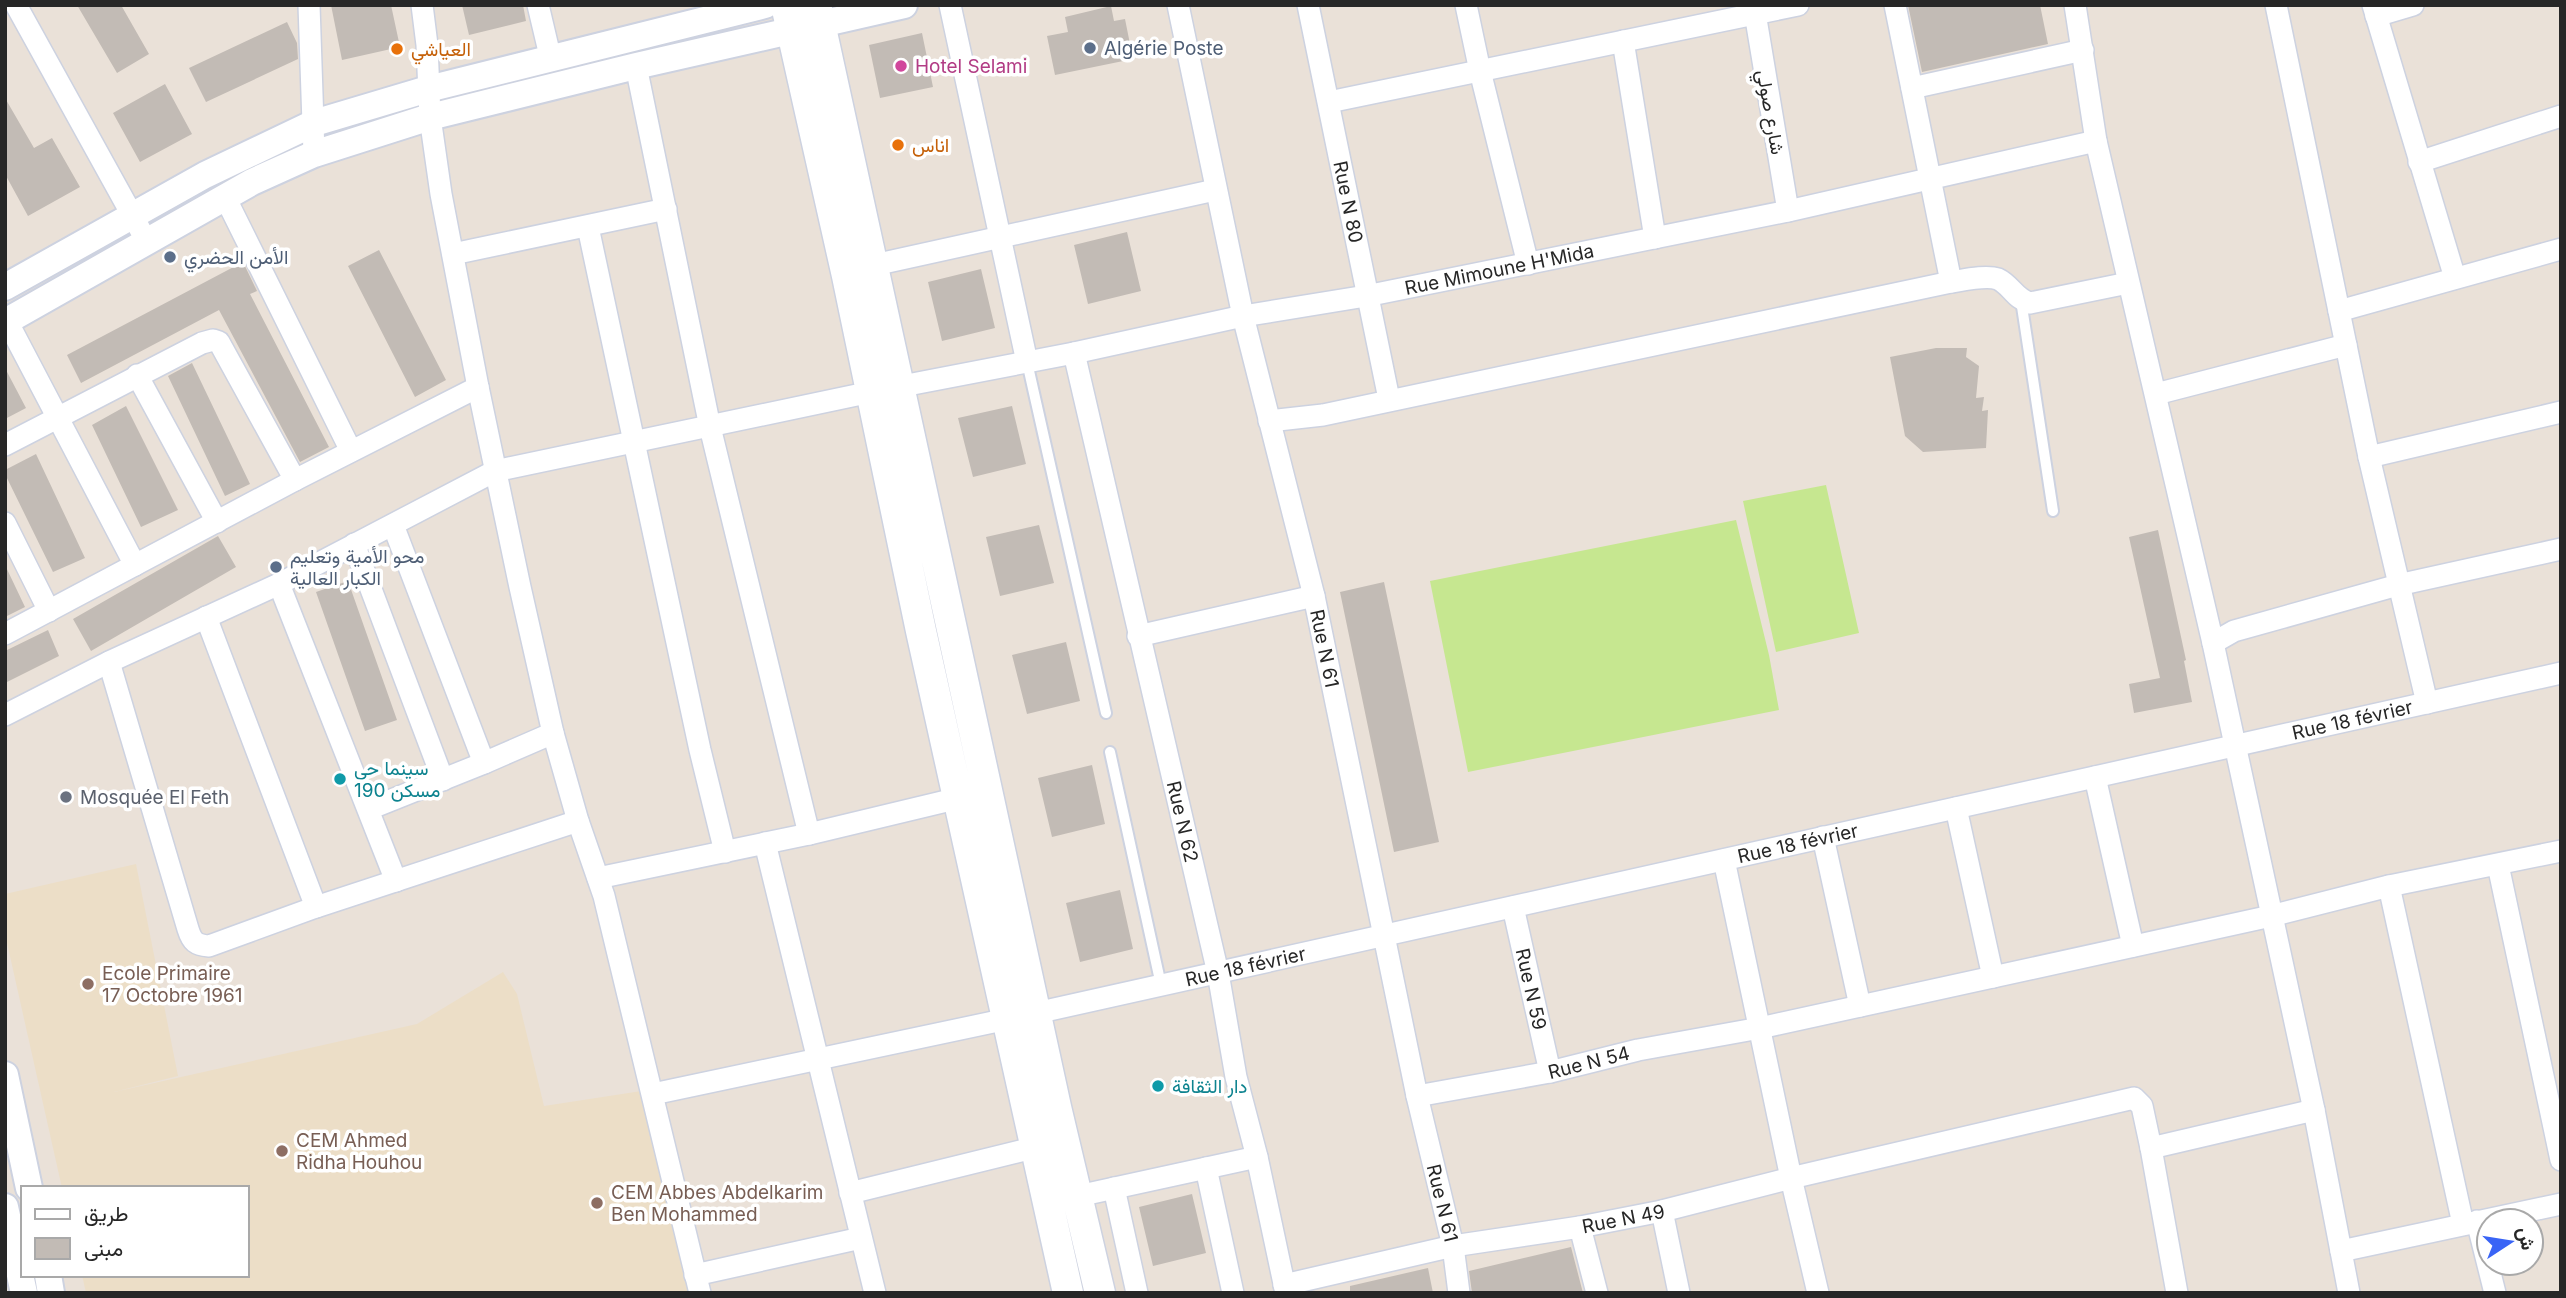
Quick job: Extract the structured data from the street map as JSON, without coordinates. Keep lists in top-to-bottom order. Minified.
{"streets":{"street":["شارع صولي","Rue N 80","Rue Mimoune H'Mida","Rue N 61","Rue 18 février","Rue N 62","Rue N 59","Rue N 54","Rue N 49"]},"crossings":[["شارع صولي","Rue Mimoune H'Mida"],["Rue N 80","Rue Mimoune H'Mida"],["Rue Mimoune H'Mida","Rue N 61"],["Rue Mimoune H'Mida","Rue N 62"],["Rue N 61","Rue 18 février"],["Rue N 61","Rue N 54"],["Rue N 61","Rue N 49"],["Rue 18 février","Rue N 62"],["Rue 18 février","Rue N 59"],["Rue N 62","Rue N 49"],["Rue N 59","Rue N 54"]],"places":["Algérie Poste","العياشي","Hotel Selami","اناس","الأمن الحضري","محو الأمية وتعليم الكبار العالية","سينما حي 190 مسكن","Mosquée El Feth","Ecole Primaire 17 Octobre 1961","دار الثقافة","CEM Ahmed Ridha Houhou","CEM Abbes Abdelkarim Ben Mohammed"],"legend":["طريق","مبنى"],"north":"right"}
